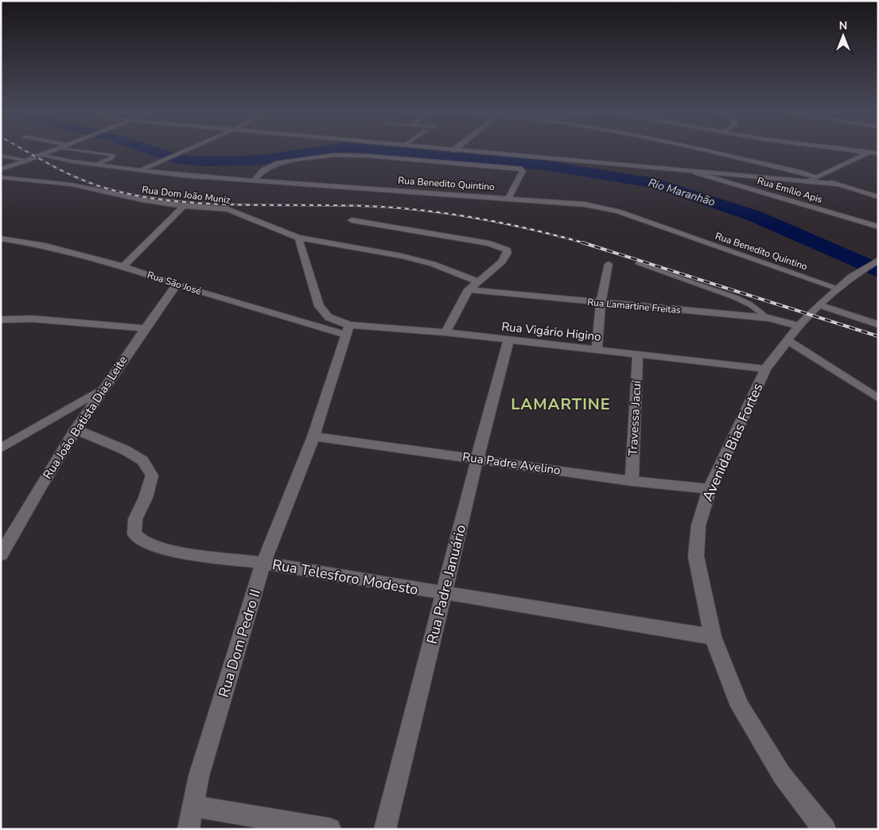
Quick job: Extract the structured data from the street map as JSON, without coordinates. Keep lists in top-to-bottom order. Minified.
{"streets":{"street":["Rua Benedito Quintino","Rua Emílio Apis","Rua Dom João Muniz","Rua São José","Rua Lamartine Freitas","Rua Vigário Higino","Rua João Batista Dias Leite","Travessa Jacuí","Avenida Bias Fortes","Rua Padre Avelino","Rua Telesforo Modesto","Rua Padre Januário","Rua Dom Pedro II"]},"crossings":[["Rua Benedito Quintino","Avenida Bias Fortes"],["Rua São José","Rua Vigário Higino"],["Rua São José","Rua João Batista Dias Leite"],["Rua São José","Rua Dom Pedro II"],["Rua Lamartine Freitas","Avenida Bias Fortes"],["Rua Vigário Higino","Travessa Jacuí"],["Rua Vigário Higino","Avenida Bias Fortes"],["Rua Vigário Higino","Rua Padre Januário"],["Rua Vigário Higino","Rua Dom Pedro II"],["Rua João Batista Dias Leite","Rua Telesforo Modesto"],["Travessa Jacuí","Rua Padre Avelino"],["Avenida Bias Fortes","Rua Padre Avelino"],["Avenida Bias Fortes","Rua Telesforo Modesto"],["Rua Padre Avelino","Rua Padre Januário"],["Rua Padre Avelino","Rua Dom Pedro II"],["Rua Telesforo Modesto","Rua Padre Januário"],["Rua Telesforo Modesto","Rua Dom Pedro II"]],"districts":["LAMARTINE"],"water":["Rio Maranhão"],"north":"top"}
